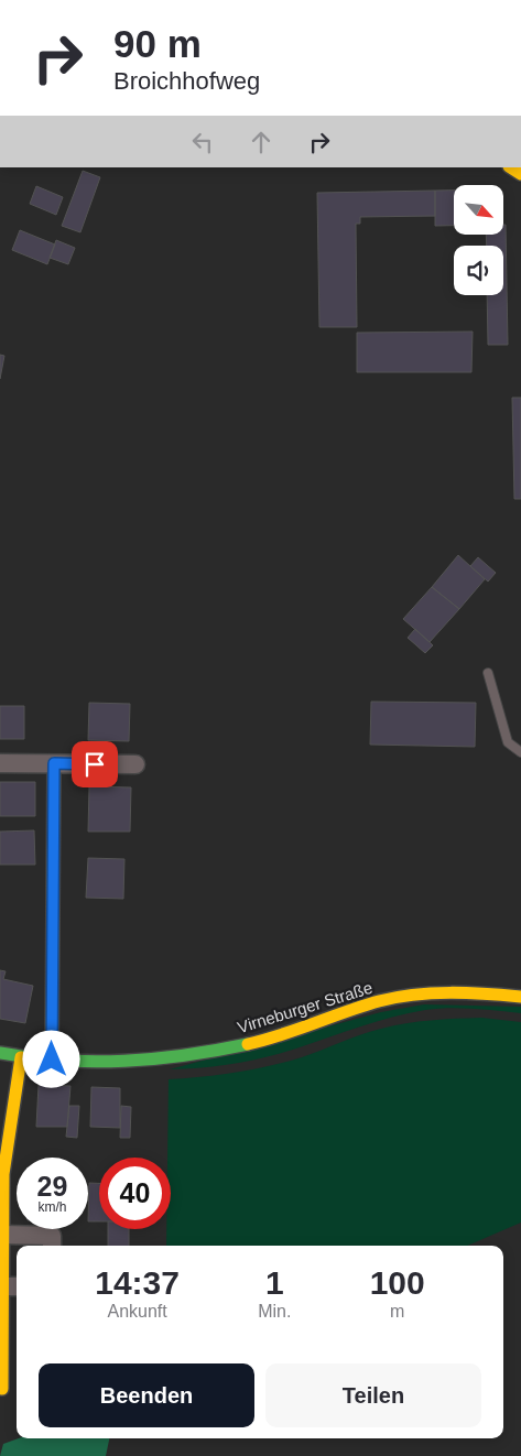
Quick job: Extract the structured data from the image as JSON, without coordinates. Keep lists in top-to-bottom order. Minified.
{"streets":{"street":["Virneburger Straße"]},"north":"bottom right","page":{"turn":["90 m","Broichhofweg"],"speed":"29 km/h","limit":"40","eta":["14:37","Ankunft","1","Min.","100","m"],"buttons":["Beenden","Teilen"]}}
